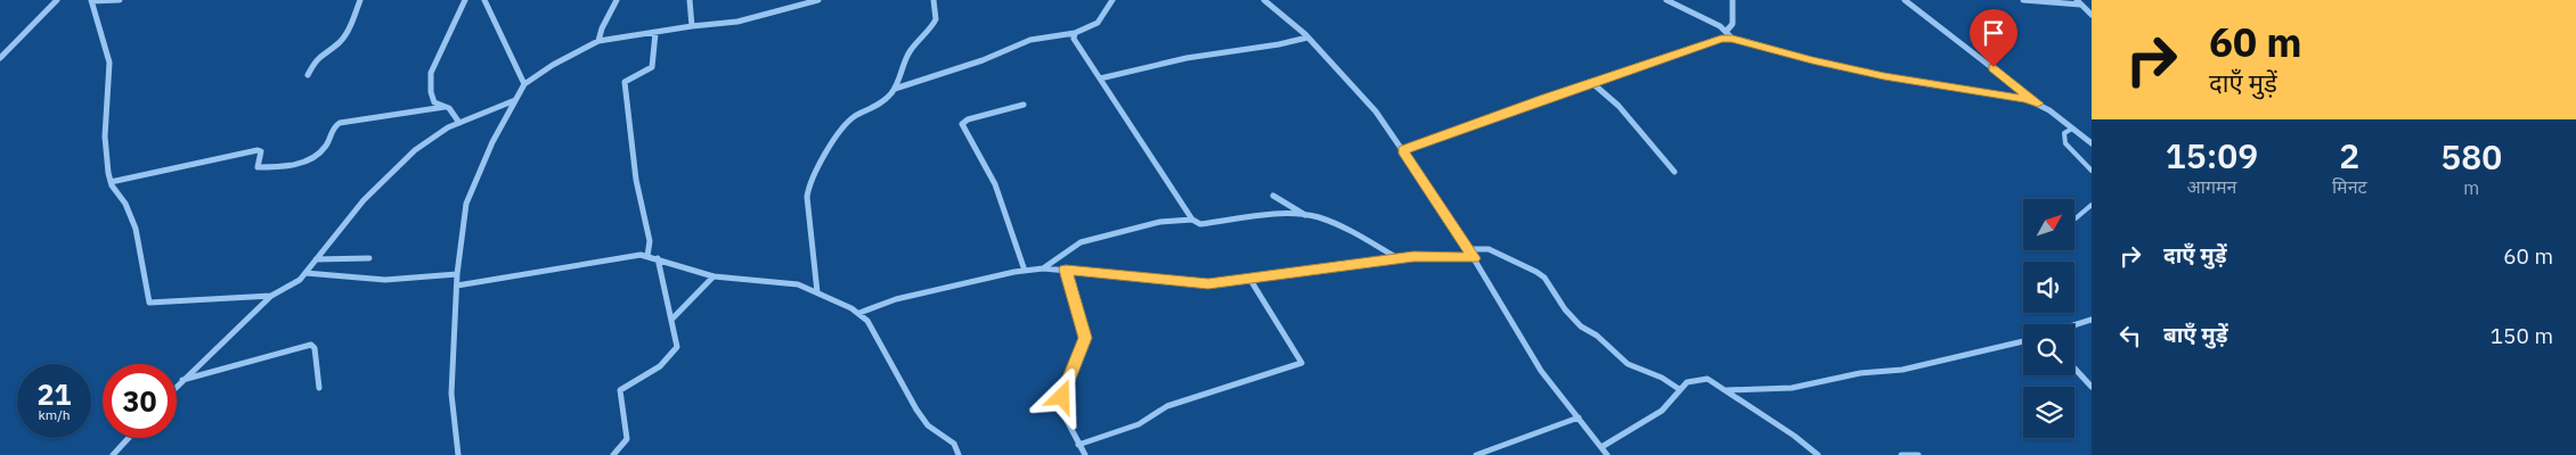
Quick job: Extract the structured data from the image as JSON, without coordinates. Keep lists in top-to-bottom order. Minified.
{"north":"top right","page":{"turn":["60 m","दाएँ मुड़ें"],"eta":["15:09","आगमन","2","मिनट","580","m"],"list":[{"name":"दाएँ मुड़ें","value":"60 m"},{"name":"बाएँ मुड़ें","value":"150 m"}],"speed":"21 km/h","limit":"30"}}
